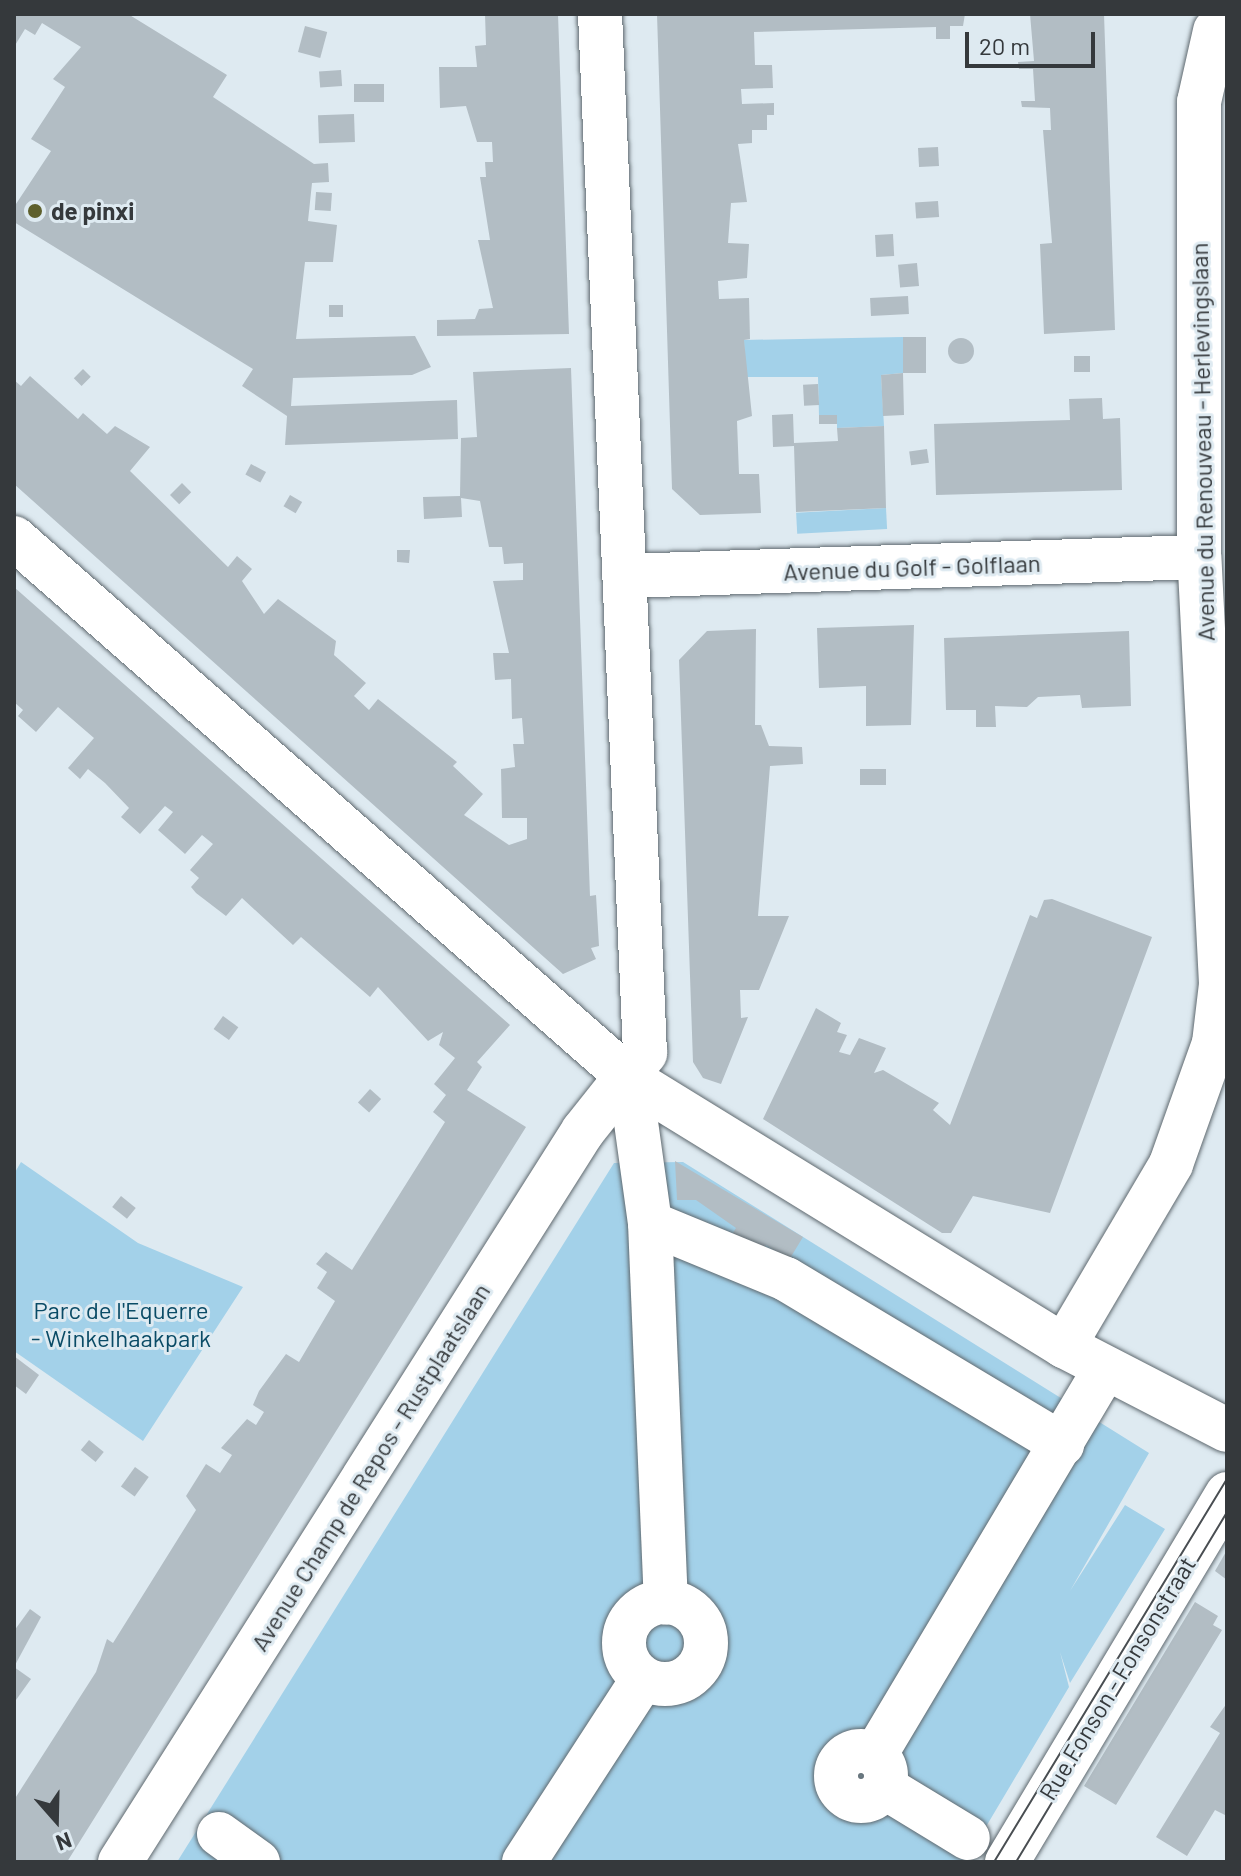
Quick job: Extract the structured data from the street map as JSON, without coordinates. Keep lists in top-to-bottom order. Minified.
{"streets":{"street":["Avenue du Renouveau - Herlevingslaan","Avenue du Golf - Golflaan","Avenue Champ de Repos - Rustplaatslaan","Rue Fonson - Fonsonstraat"]},"crossings":[["Avenue du Renouveau - Herlevingslaan","Avenue du Golf - Golflaan"]],"parks":["Parc de l'Equerre - Winkelhaakpark"],"places":["de pinxi"],"scale_bar":"20 m","north":"bottom"}
